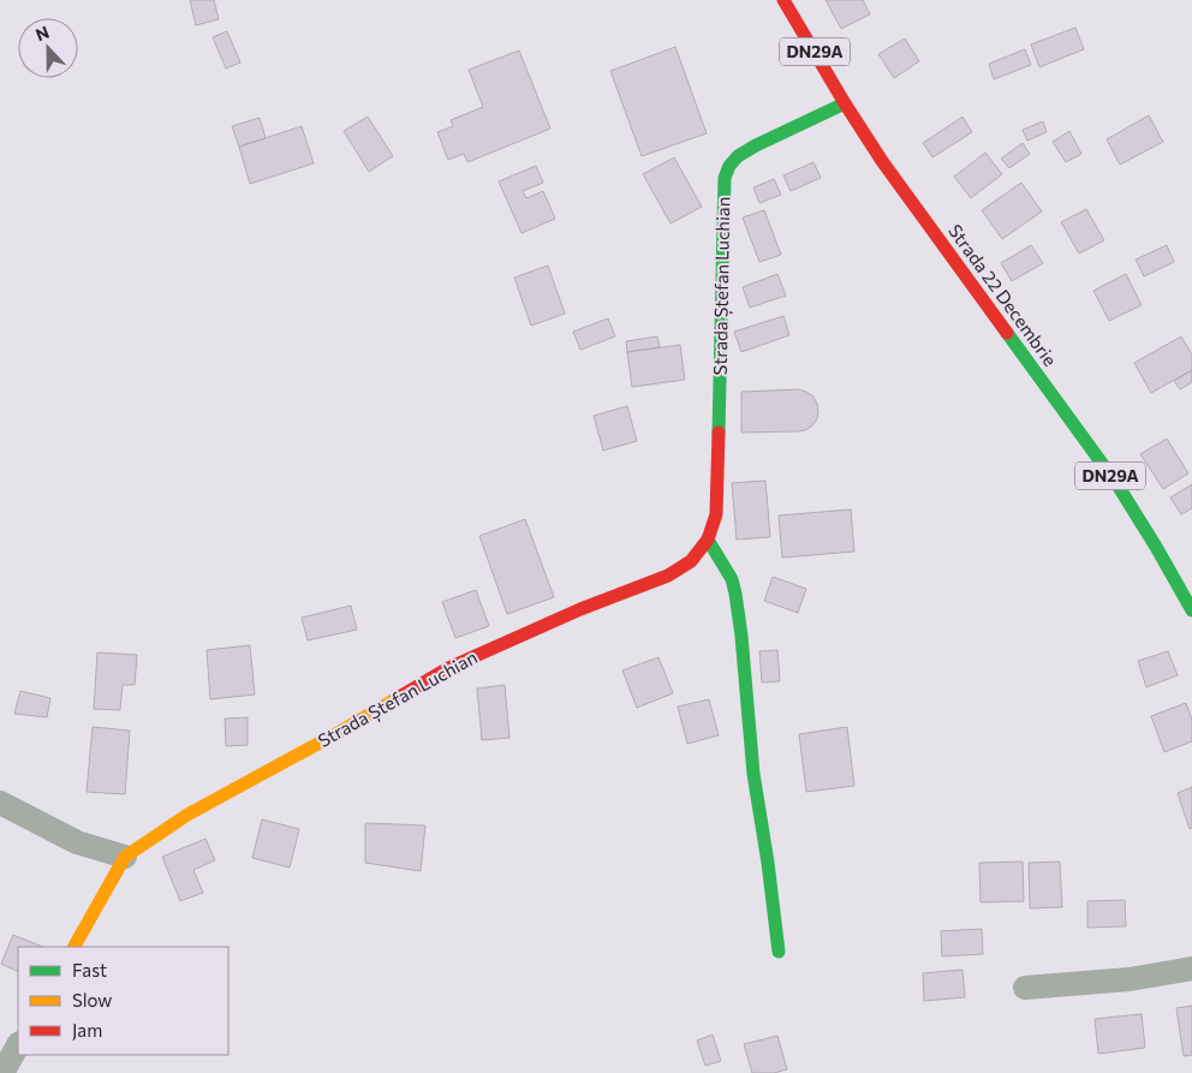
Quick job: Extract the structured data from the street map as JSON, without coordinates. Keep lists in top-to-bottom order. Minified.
{"streets":{"street":["DN29A","Strada Ștefan Luchian","Strada 22 Decembrie"]},"crossings":[["Strada Ștefan Luchian","Strada 22 Decembrie"]],"legend":["Fast","Slow","Jam"],"north":"top"}
